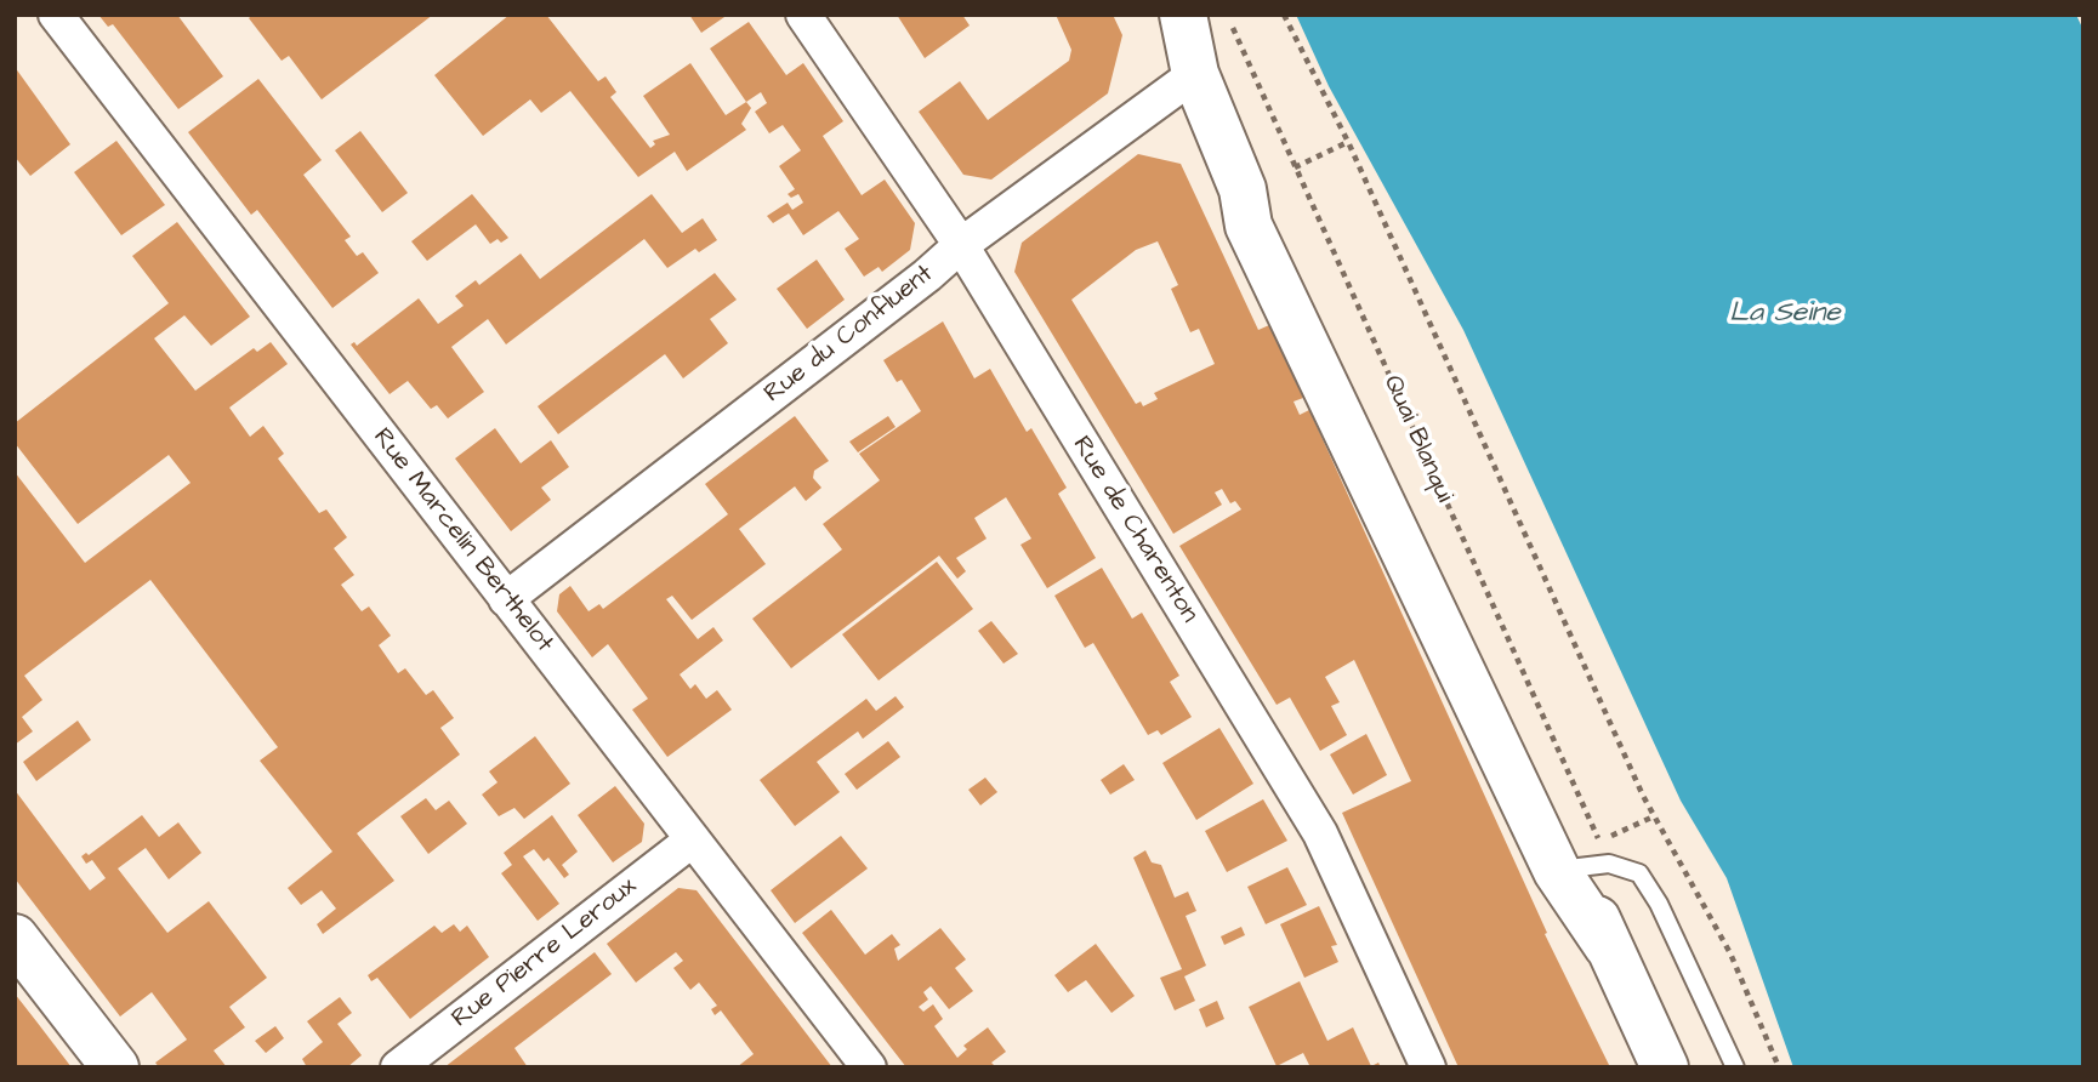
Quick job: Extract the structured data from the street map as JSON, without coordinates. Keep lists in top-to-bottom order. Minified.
{"streets":{"main road":["Quai Blanqui"],"street":["Rue du Confluent","Rue de Charenton","Rue Marcelin Berthelot","Rue Pierre Leroux"]},"crossings":[["Rue du Confluent","Quai Blanqui"],["Rue du Confluent","Rue de Charenton"],["Rue du Confluent","Rue Marcelin Berthelot"],["Rue Marcelin Berthelot","Rue Pierre Leroux"]],"water":["La Seine"]}
